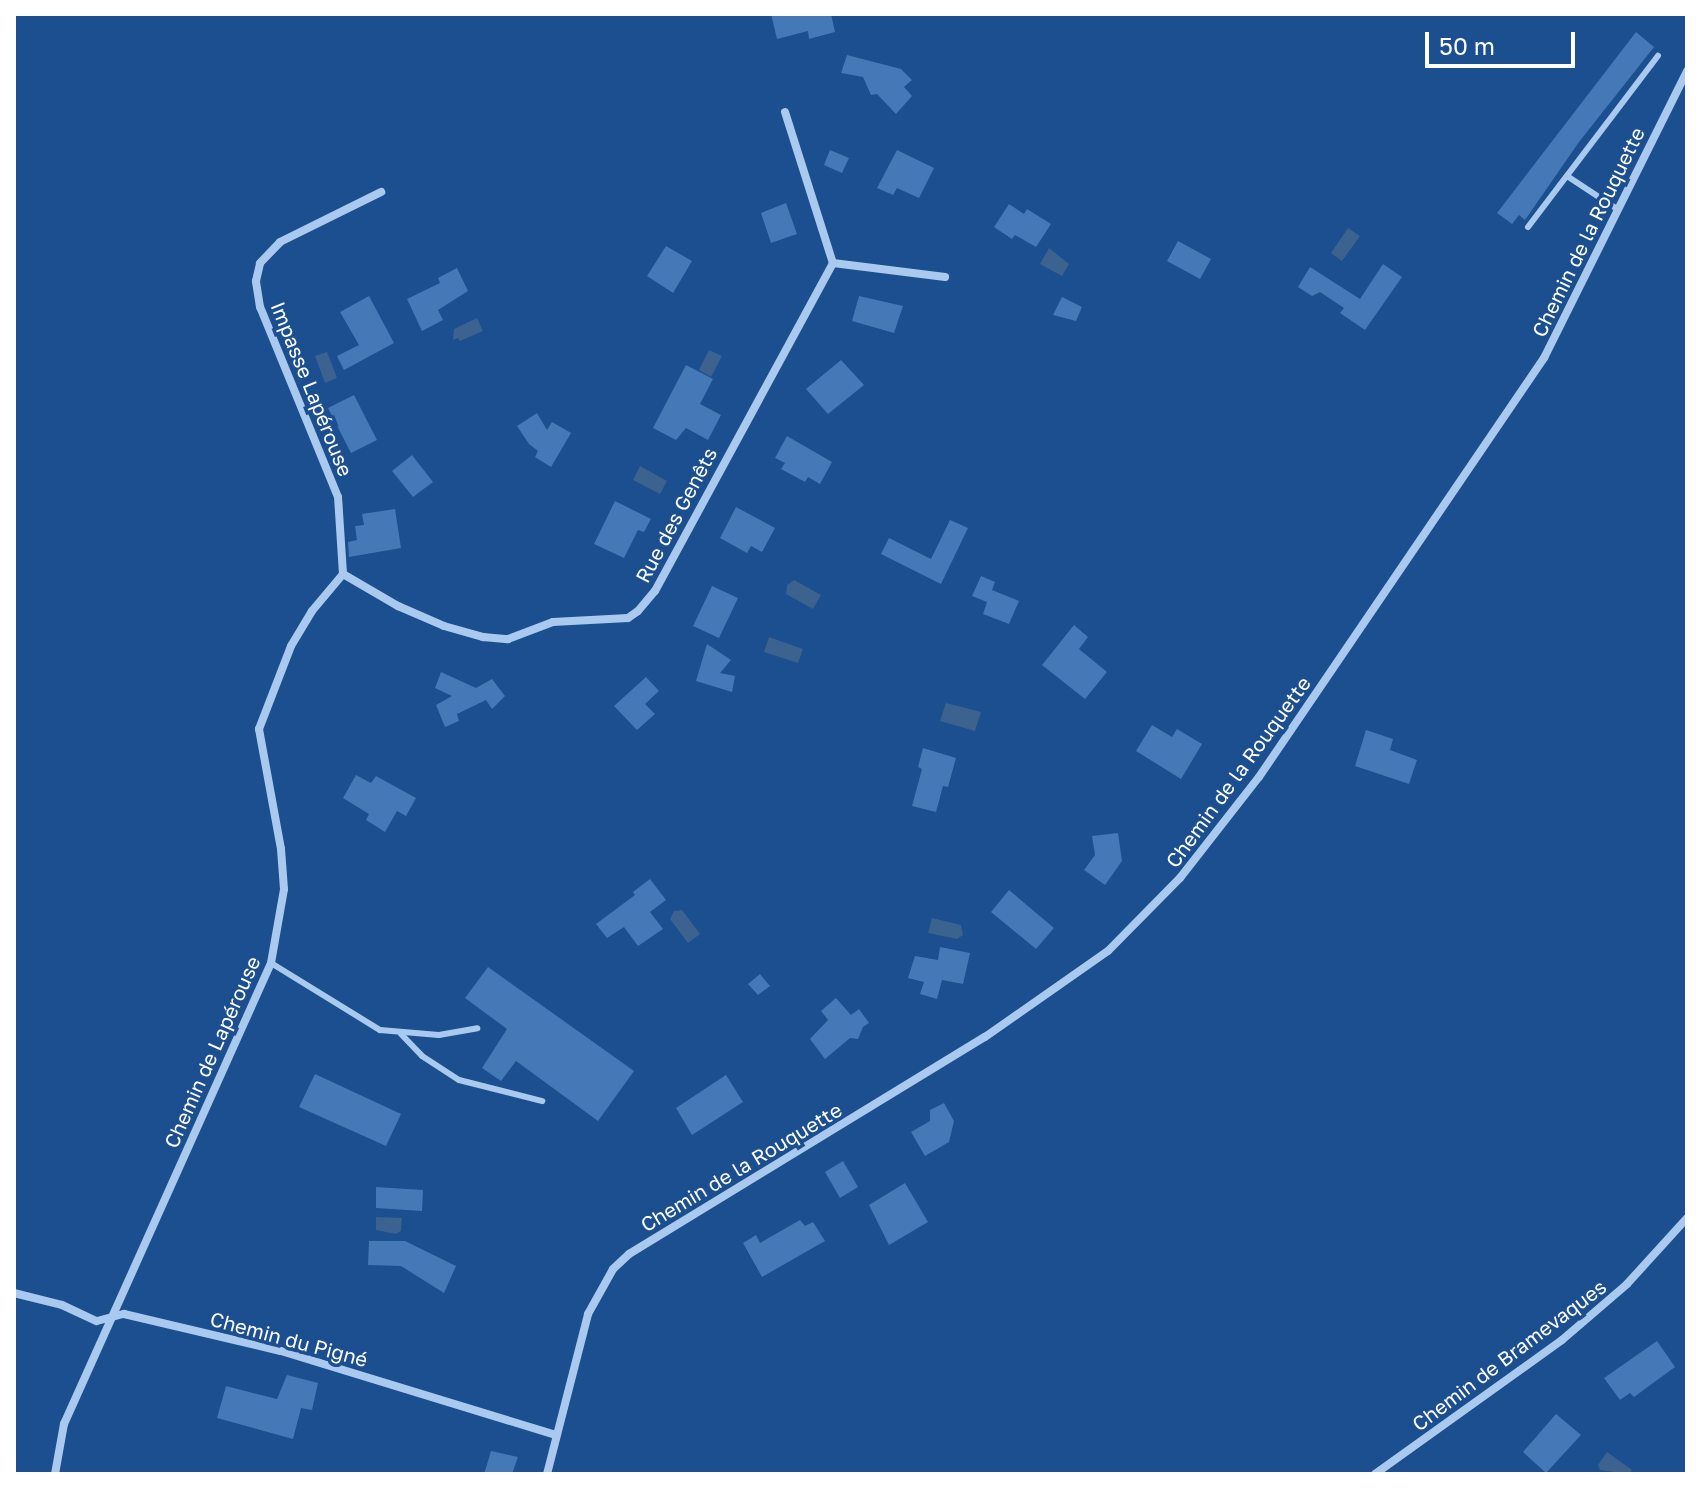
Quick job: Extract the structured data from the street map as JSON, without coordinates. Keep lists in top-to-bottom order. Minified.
{"streets":{"street":["Chemin de la Rouquette","Impasse Lapérouse","Rue des Genêts","Chemin de Lapérouse","Chemin du Pigné","Chemin de Bramevaques"]},"crossings":[["Chemin de la Rouquette","Chemin du Pigné"],["Impasse Lapérouse","Rue des Genêts"],["Impasse Lapérouse","Chemin de Lapérouse"],["Rue des Genêts","Chemin de Lapérouse"],["Chemin de Lapérouse","Chemin du Pigné"]],"scale_bar":"50 m"}
